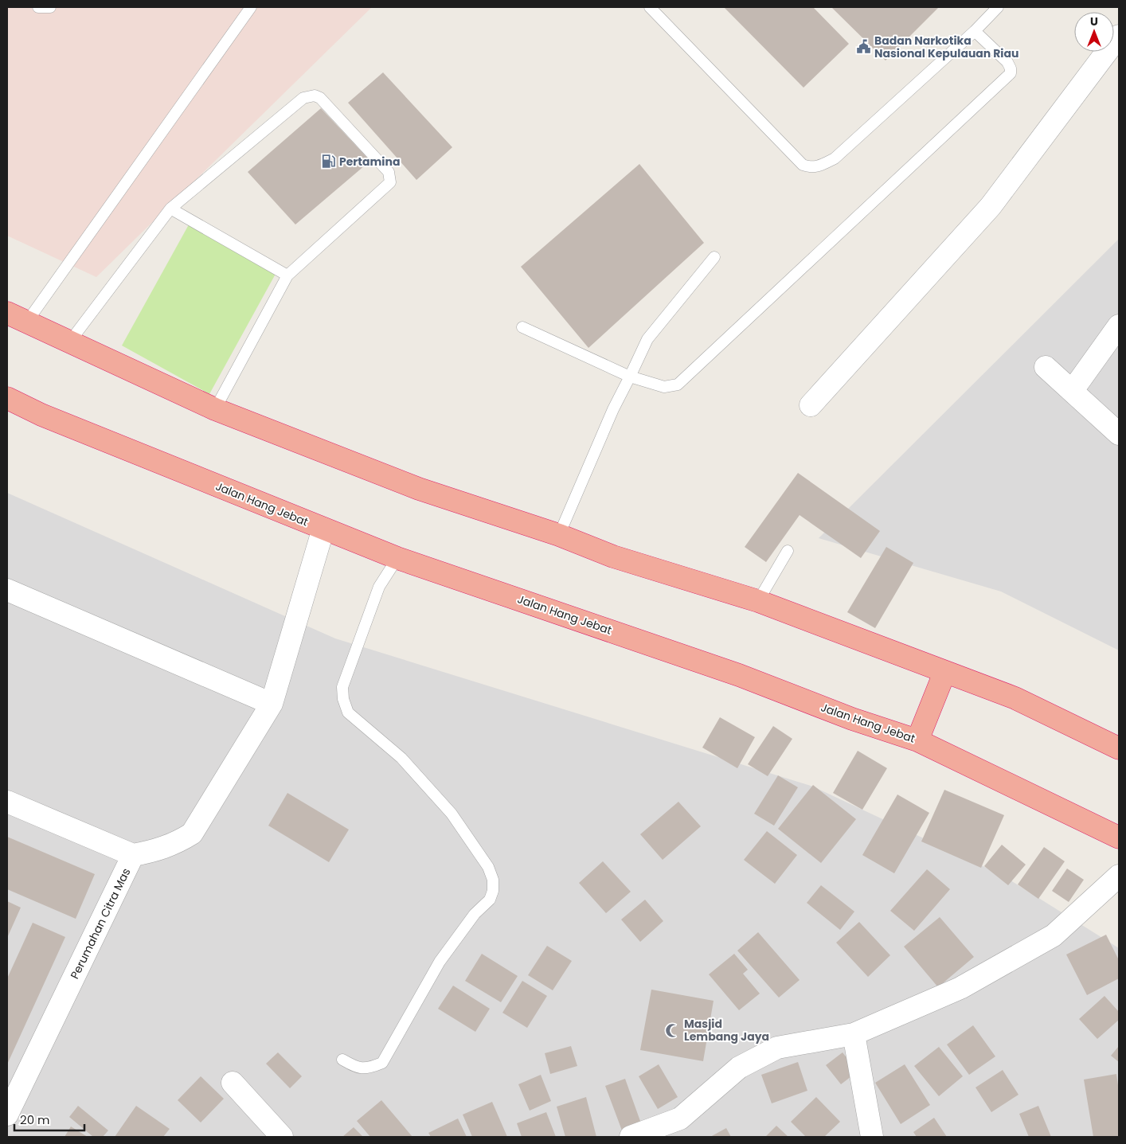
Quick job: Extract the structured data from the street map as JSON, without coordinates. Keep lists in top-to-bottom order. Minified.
{"streets":{"highway":["Jalan Hang Jebat"],"street":["Perumahan Citra Mas"]},"places":{"public building":["Badan Narkotika Nasional Kepulauan Riau"],"fuel station":["Pertamina"],"mosque":["Masjid Lembang Jaya"]},"scale_bar":"20 m","north":"top"}
